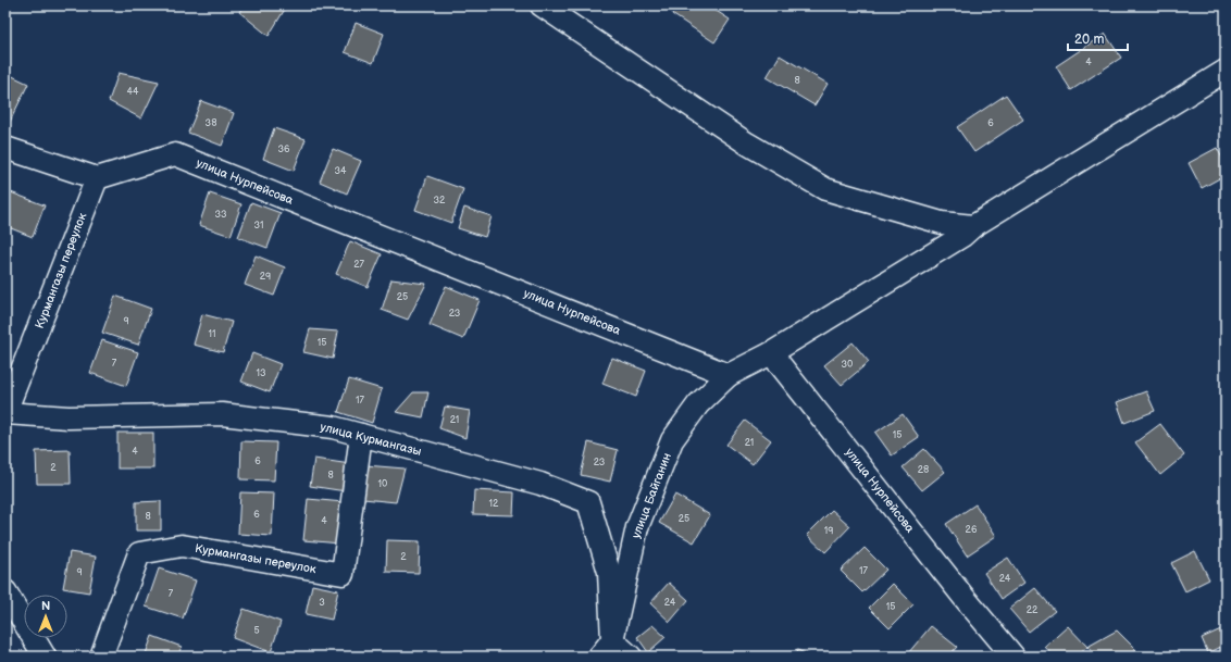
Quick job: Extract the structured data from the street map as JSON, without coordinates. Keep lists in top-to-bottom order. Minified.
{"streets":{"street":["улица Нурпейсова","Курмангазы переулок","улица Курмангазы","улица Байганин"]},"crossings":[["улица Нурпейсова","Курмангазы переулок"],["улица Нурпейсова","улица Байганин"],["Курмангазы переулок","улица Курмангазы"],["улица Курмангазы","улица Байганин"]],"house_numbers":["4","8","44","38","6","36","34","32","33","31","27","29","25","23","9","11","15","7","30","13","17","21","15","21","4","6","23","2","28","8","10","12","6","8","25","4","26","19","2","17","9","24","7","3","24","15","22","5"],"scale_bar":"20 m","north":"top"}
